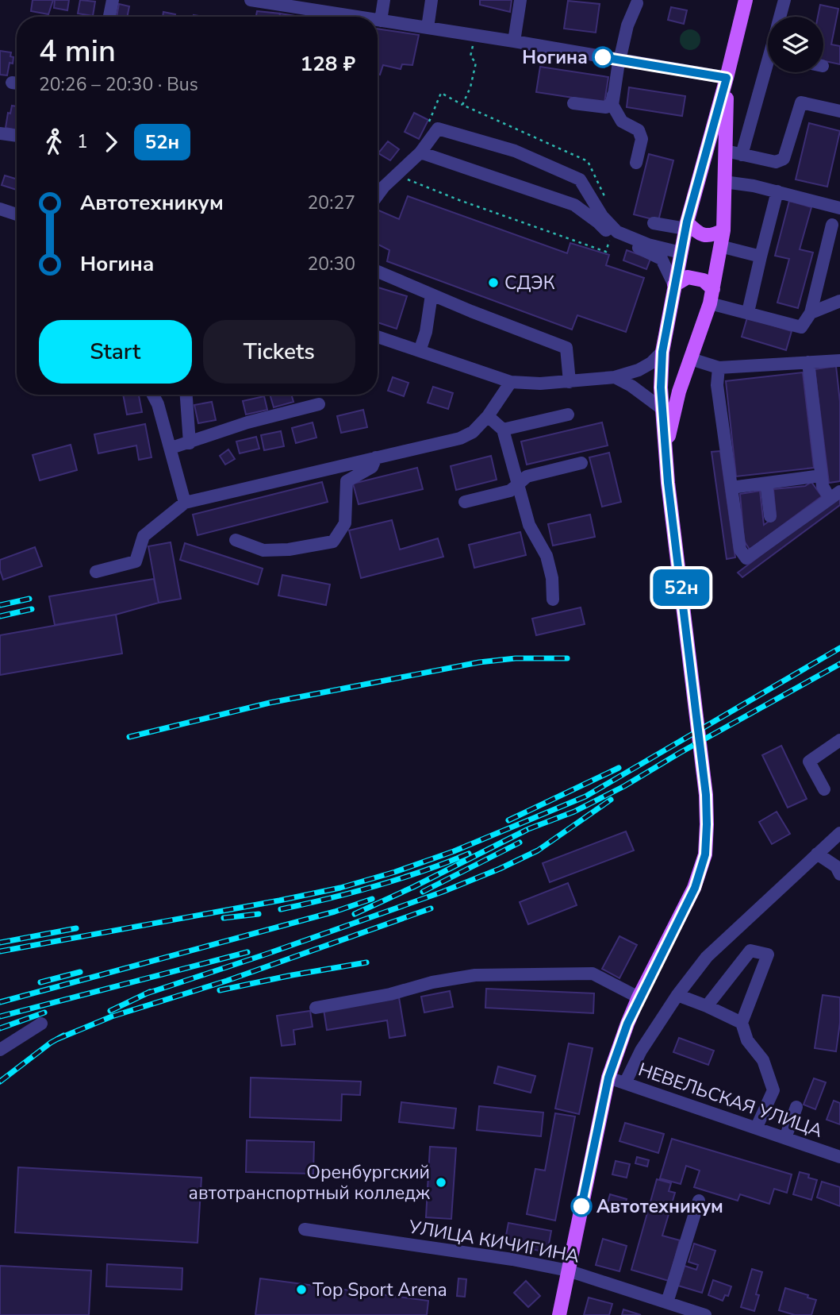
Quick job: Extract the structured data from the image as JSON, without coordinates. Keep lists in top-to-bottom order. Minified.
{"streets":{"street":["НЕВЕЛЬСКАЯ УЛИЦА","УЛИЦА КИЧИГИНА"]},"places":["Ногина","СДЭК","Оренбургский автотранспортный колледж","Автотехникум","Top Sport Arena"],"lines":["bus line 52н"],"page":{"on_map":"52н","heading":["4 min","20:26 – 20:30 · Bus","128 ₽"],"legs":["1","52н"],"list":[{"name":"Автотехникум","value":"20:27"},{"name":"Ногина","value":"20:30"}],"buttons":["Start","Tickets"]}}
